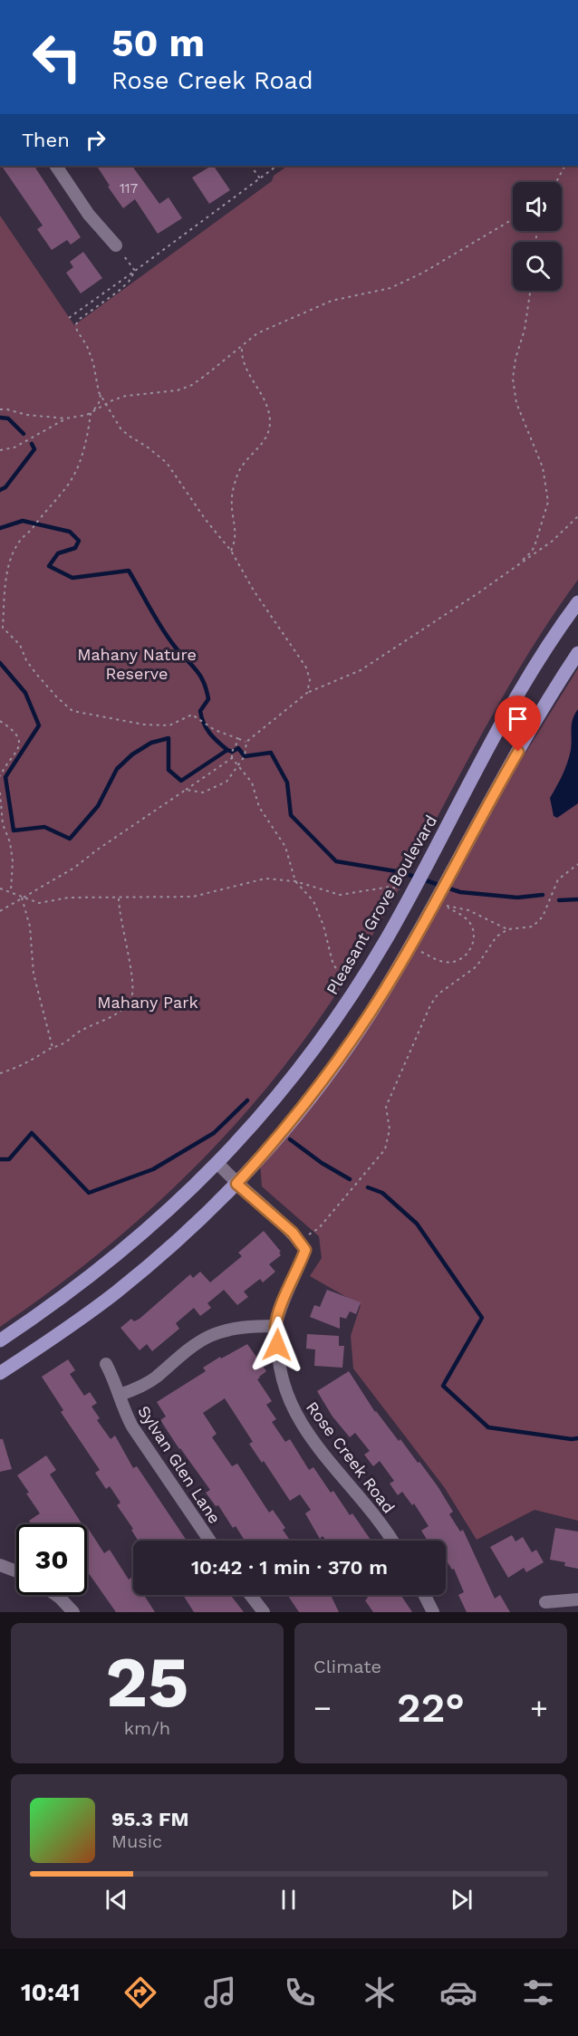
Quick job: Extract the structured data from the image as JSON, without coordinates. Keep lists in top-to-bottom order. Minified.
{"streets":{"main road":["Pleasant Grove Boulevard"],"street":["Rose Creek Road","Sylvan Glen Lane"]},"parks":["Mahany Nature Reserve","Mahany Park"],"house_numbers":["117"],"page":{"turn":["50 m","Rose Creek Road"],"then":"Then","limit":"30","trip":"10:42 · 1 min · 370 m","tile":[["25","km/h"],"Climate"],"heat":["−","22°","+"],"song":["95.3 FM","Music"],"tabs":"10:41"}}
